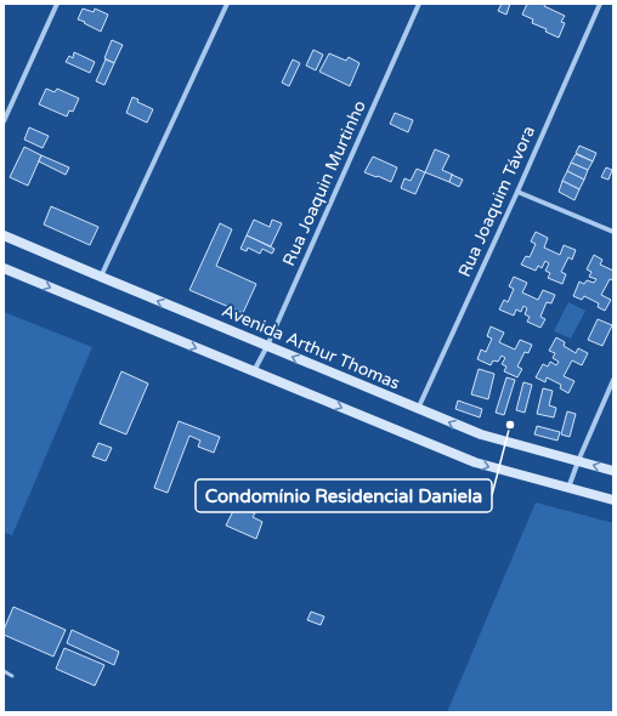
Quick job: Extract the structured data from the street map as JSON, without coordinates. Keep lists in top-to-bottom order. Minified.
{"streets":{"main road":["Avenida Arthur Thomas"],"street":["Rua Joaquin Murtinho","Rua Joaquim Távora"]},"crossings":[["Rua Joaquin Murtinho","Avenida Arthur Thomas"],["Rua Joaquim Távora","Avenida Arthur Thomas"]],"places":["Condomínio Residencial Daniela"]}
